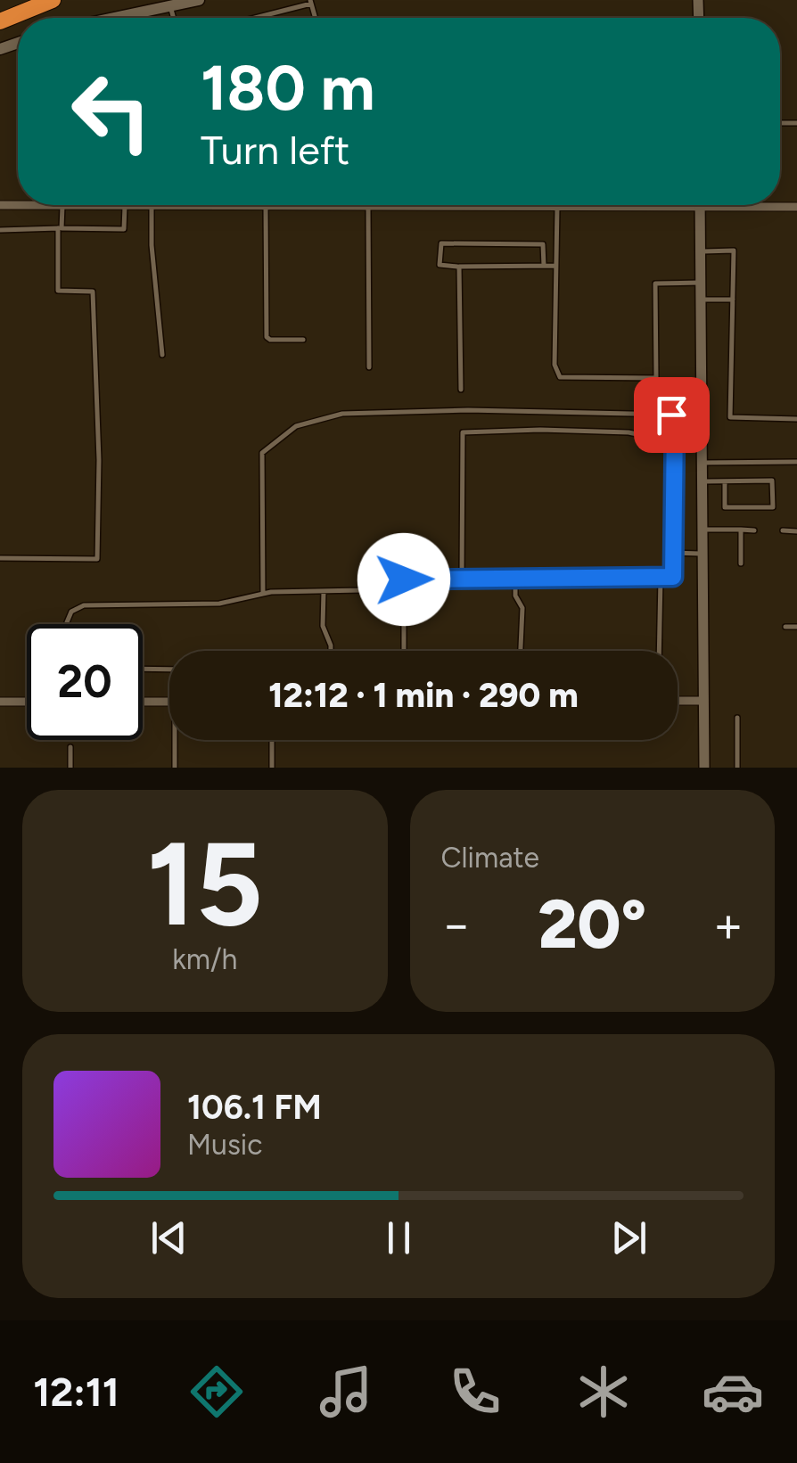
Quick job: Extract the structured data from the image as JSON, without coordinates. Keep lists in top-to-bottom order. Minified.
{"page":{"turn":["180 m","Turn left"],"limit":"20","trip":"12:12 · 1 min · 290 m","tile":[["15","km/h"],"Climate"],"heat":["−","20°","+"],"song":["106.1 FM","Music"],"tabs":"12:11"}}
